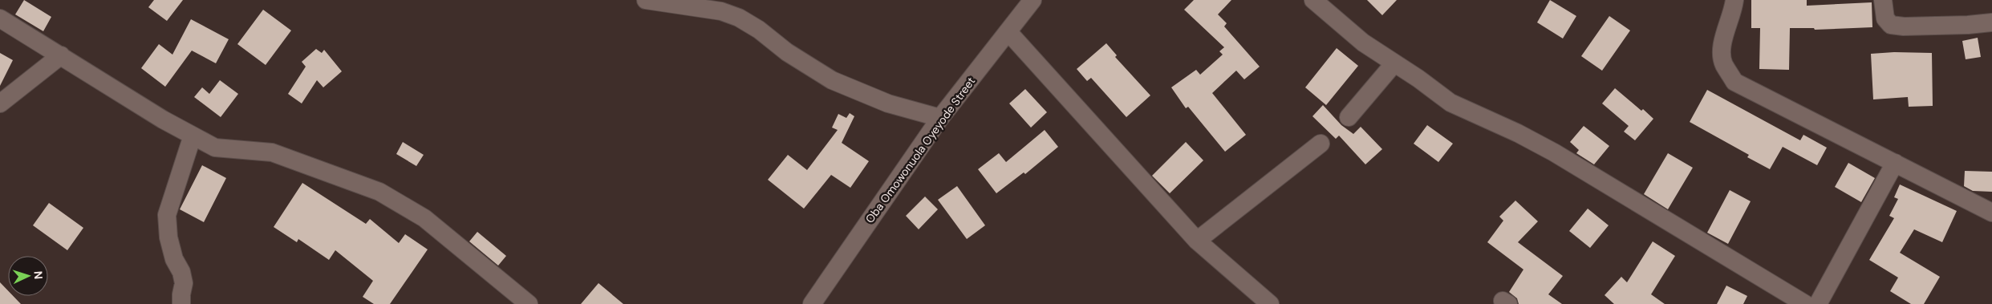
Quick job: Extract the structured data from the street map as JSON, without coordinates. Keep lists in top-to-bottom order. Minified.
{"streets":{"street":["Oba Omowonuola Oyeyode Street"]},"north":"right"}
